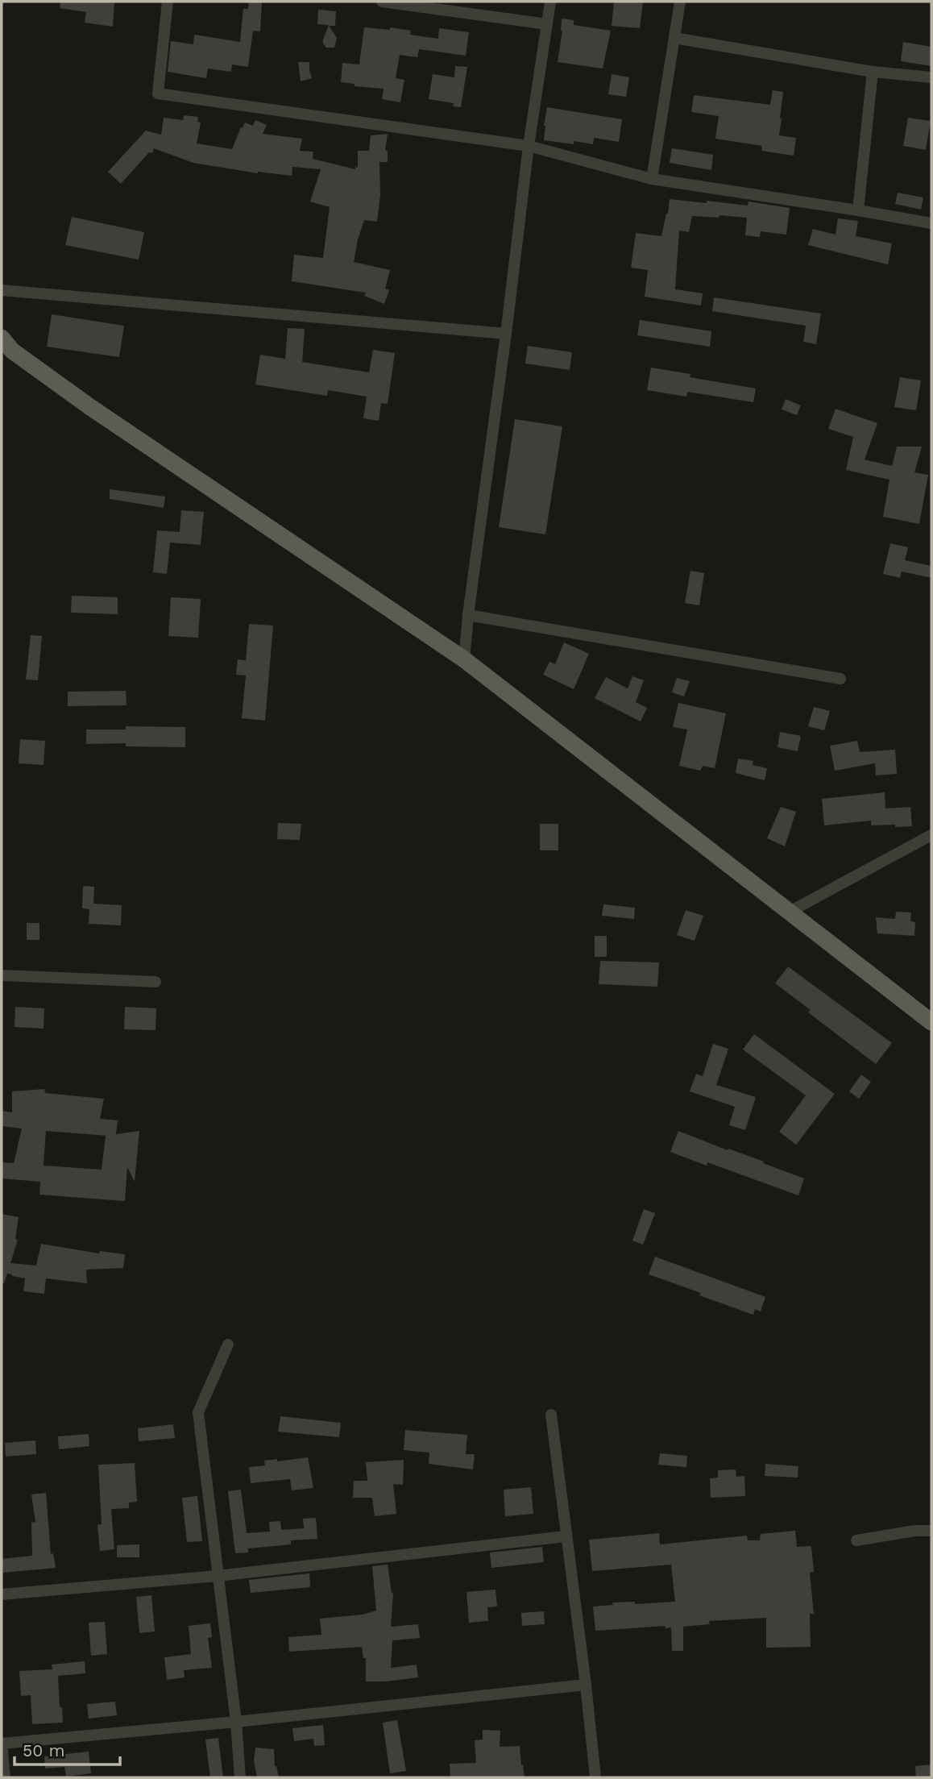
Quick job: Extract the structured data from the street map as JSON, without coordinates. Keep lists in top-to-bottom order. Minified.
{"scale_bar":"50 m"}
